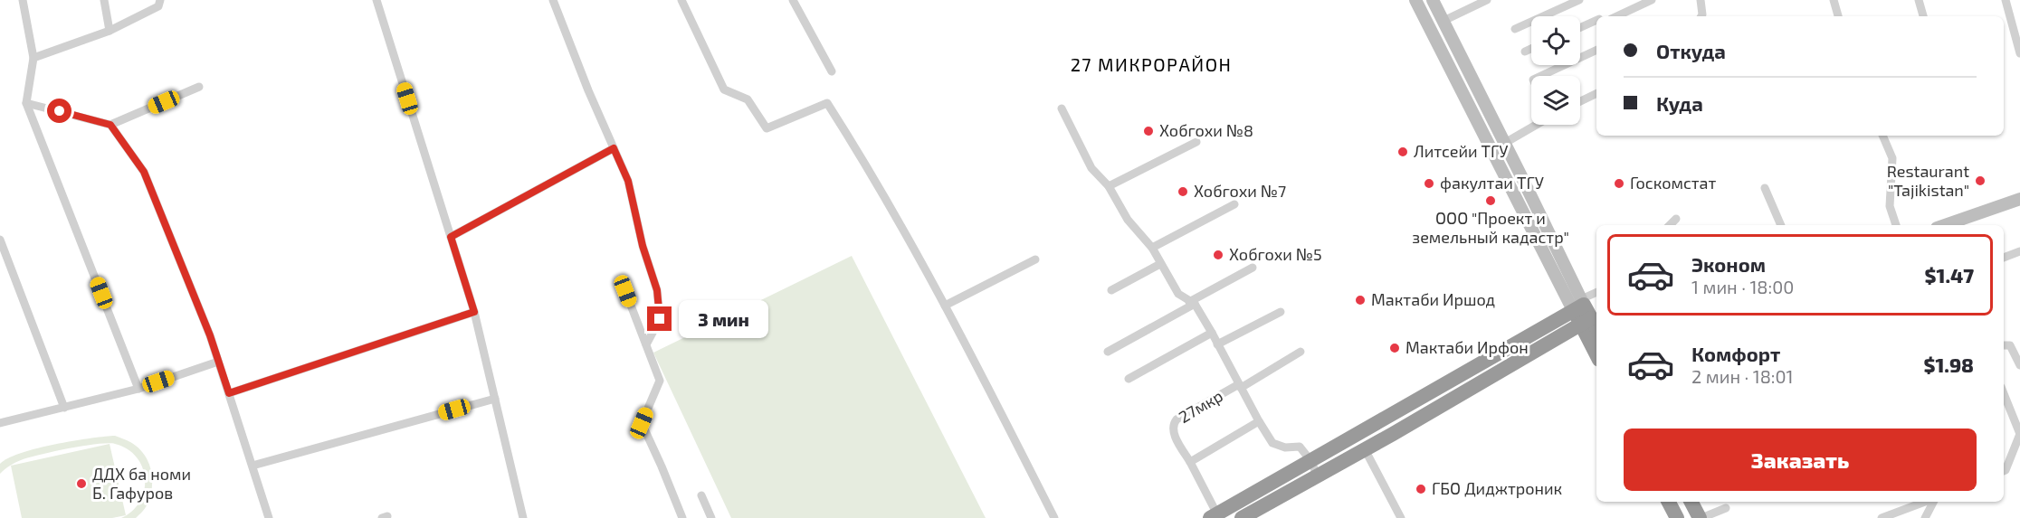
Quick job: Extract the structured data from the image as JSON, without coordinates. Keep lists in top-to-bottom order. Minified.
{"streets":{"street":["27мкр"]},"districts":["27 МИКРОРАЙОН"],"places":["Хобгохи №8","Литсейи ТГУ","Restaurant \"Tajikistan\"","факултаи ТГУ","Госкомстат","Хобгохи №7","ООО \"Проект и земельный кадастр\"","Хобгохи №5","Мактаби Иршод","Мактаби Ирфон","ДДХ ба номи Б. Гафуров","ГБО Диджтроник"],"page":{"banner":["Откуда","Куда"],"list":[{"name":"Эконом","note":"1 мин · 18:00","value":"$1.47"},{"name":"Комфорт","note":"2 мин · 18:01","value":"$1.98"}],"bubble":"3 мин","buttons":"Заказать"}}
